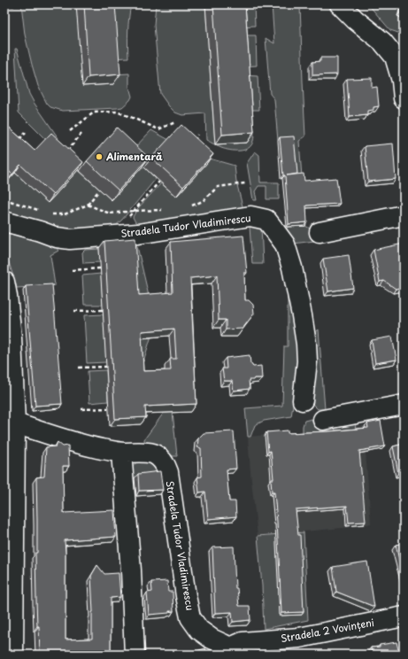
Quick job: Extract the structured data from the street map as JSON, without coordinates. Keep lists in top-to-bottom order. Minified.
{"streets":{"street":["Stradela Tudor Vladimirescu","Stradela 2 Vovințeni"]},"crossings":[["Stradela Tudor Vladimirescu","Stradela 2 Vovințeni"]],"places":["Alimentară"]}
